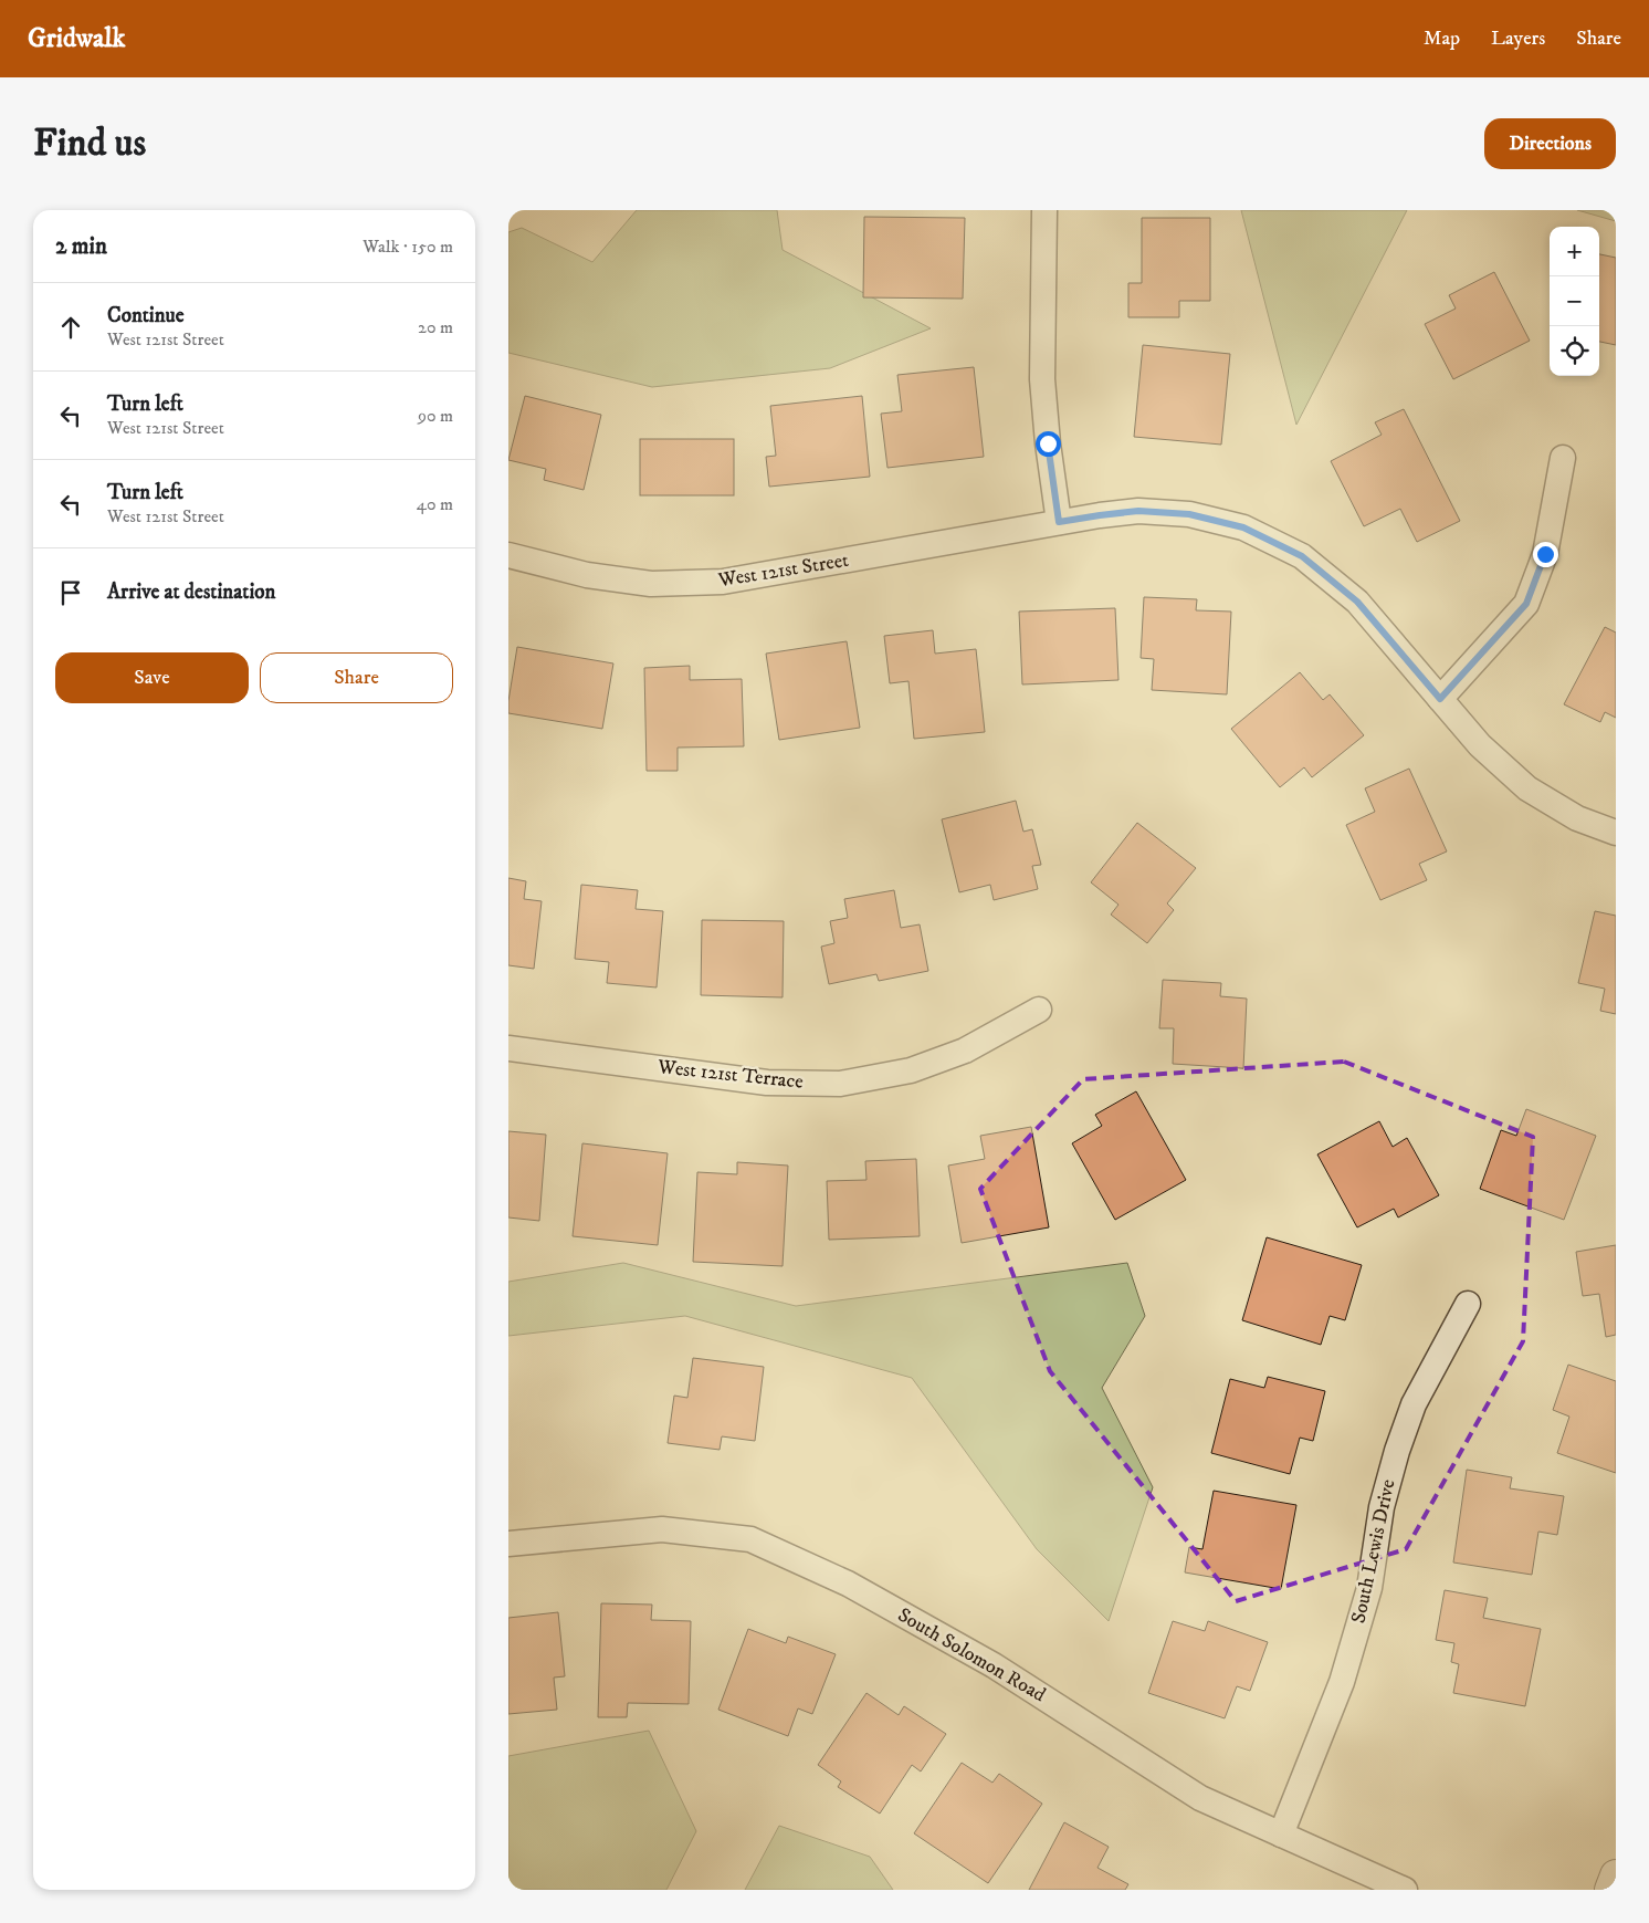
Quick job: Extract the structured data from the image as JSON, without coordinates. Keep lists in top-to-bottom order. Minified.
{"streets":{"street":["West 121st Street","West 121st Terrace","South Lewis Drive","South Solomon Road"]},"crossings":[["South Lewis Drive","South Solomon Road"]],"page":{"header":"Gridwalk","nav":["Map","Layers","Share"],"buttons":["Directions",["Save","Share"]],"title":"Find us","heading":["2 min","Walk · 150 m"],"map_buttons":["+","−"],"list":[["Continue","West 121st Street","20 m"],["Turn left","West 121st Street","90 m"],["Turn left","West 121st Street","40 m"],"Arrive at destination"]}}
